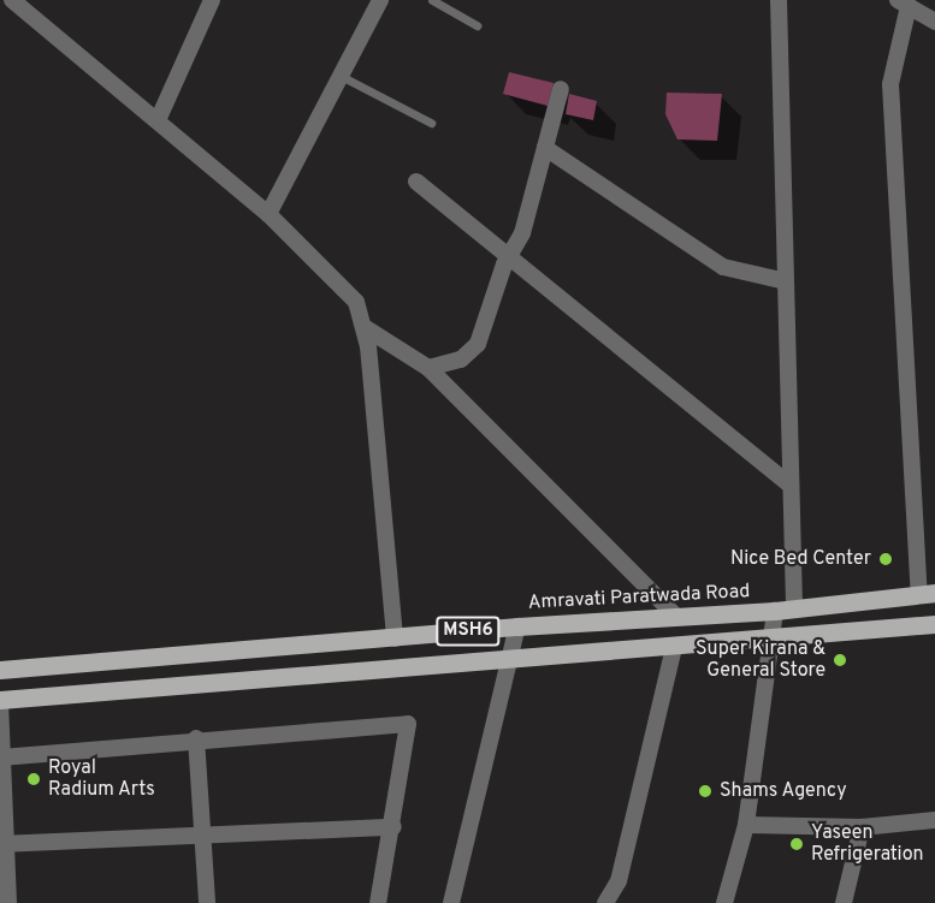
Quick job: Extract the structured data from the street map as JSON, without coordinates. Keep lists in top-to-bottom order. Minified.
{"streets":{"main road":["Amravati Paratwada Road","MSH6"]},"places":["Nice Bed Center","Super Kirana & General Store","Royal Radium Arts","Shams Agency","Yaseen Refrigeration"]}
